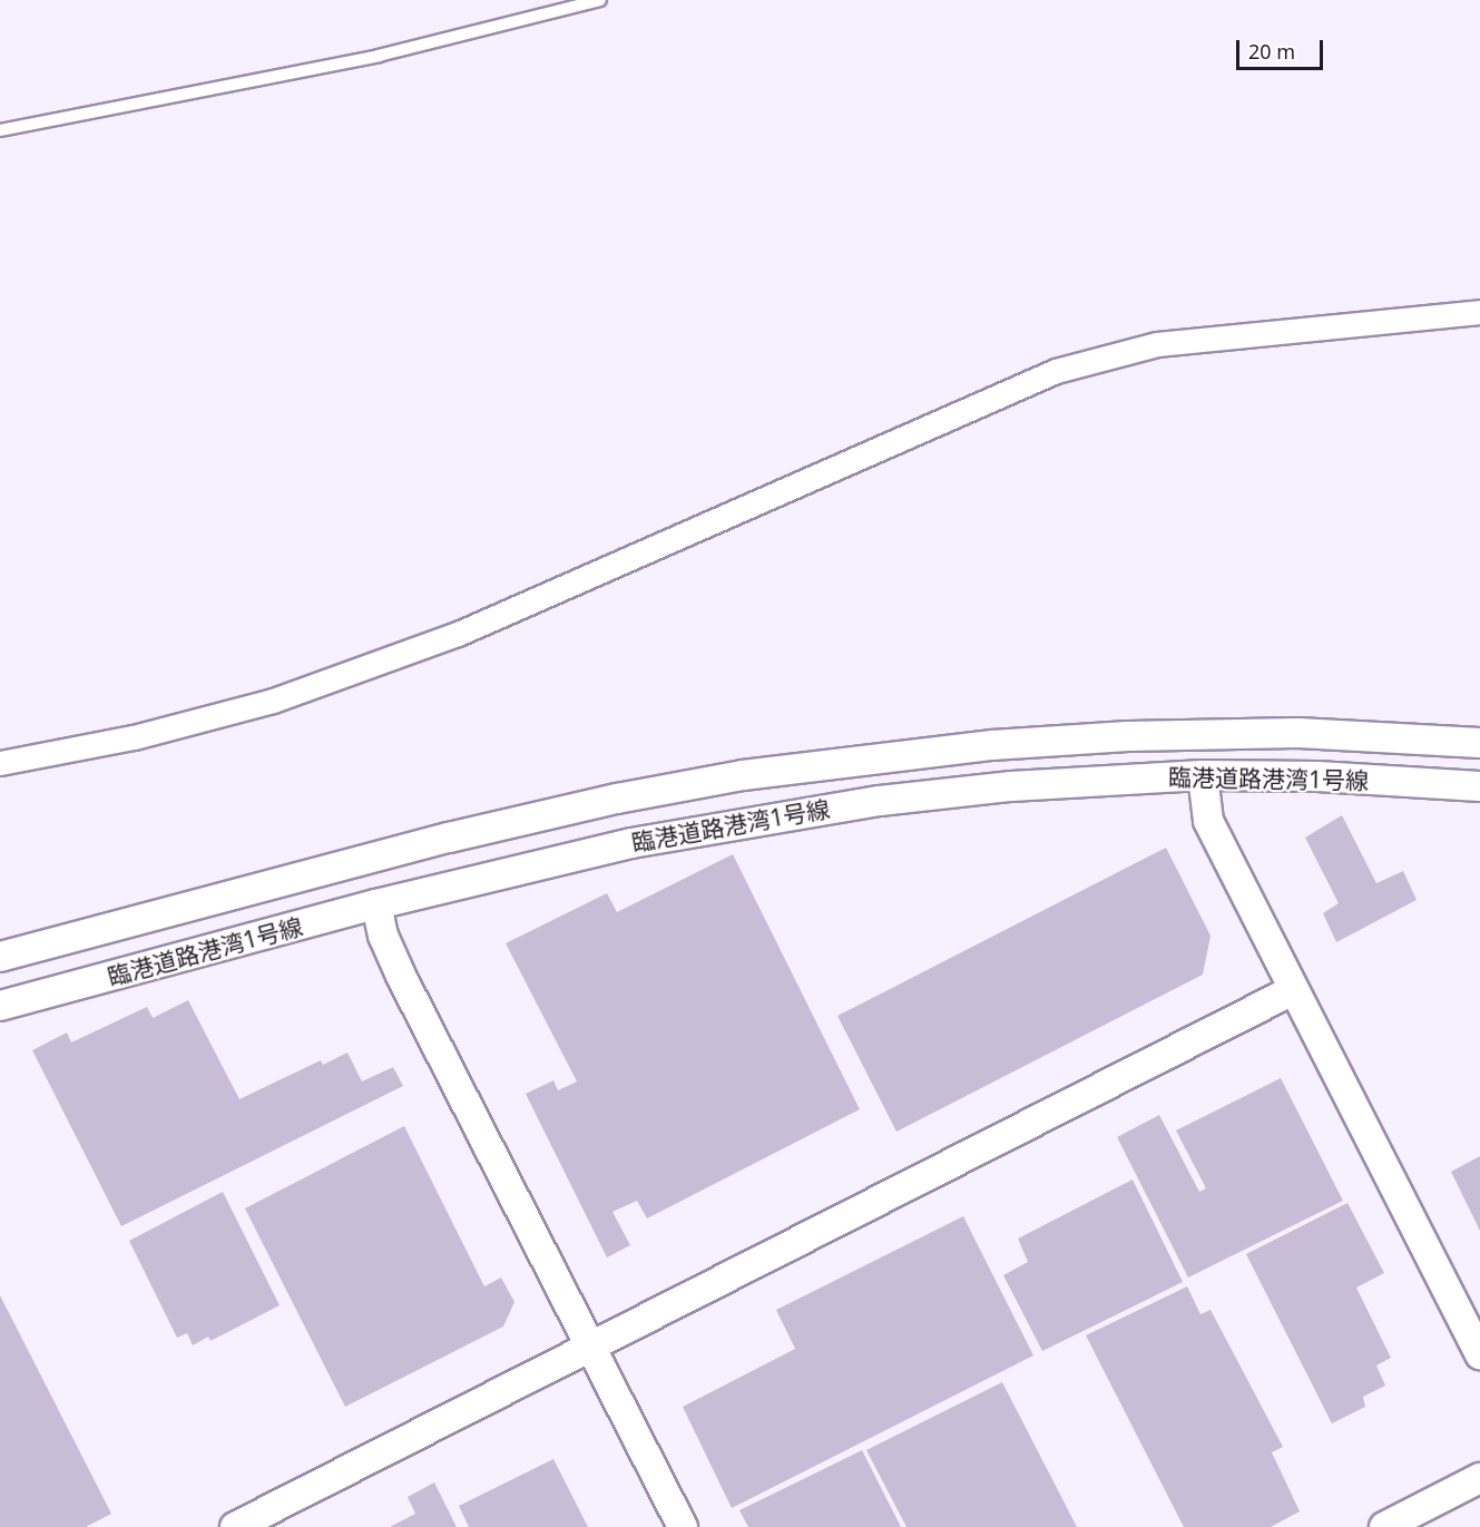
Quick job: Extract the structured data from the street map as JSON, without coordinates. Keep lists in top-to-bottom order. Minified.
{"streets":{"street":["臨港道路港湾1号線"]},"scale_bar":"20 m"}
